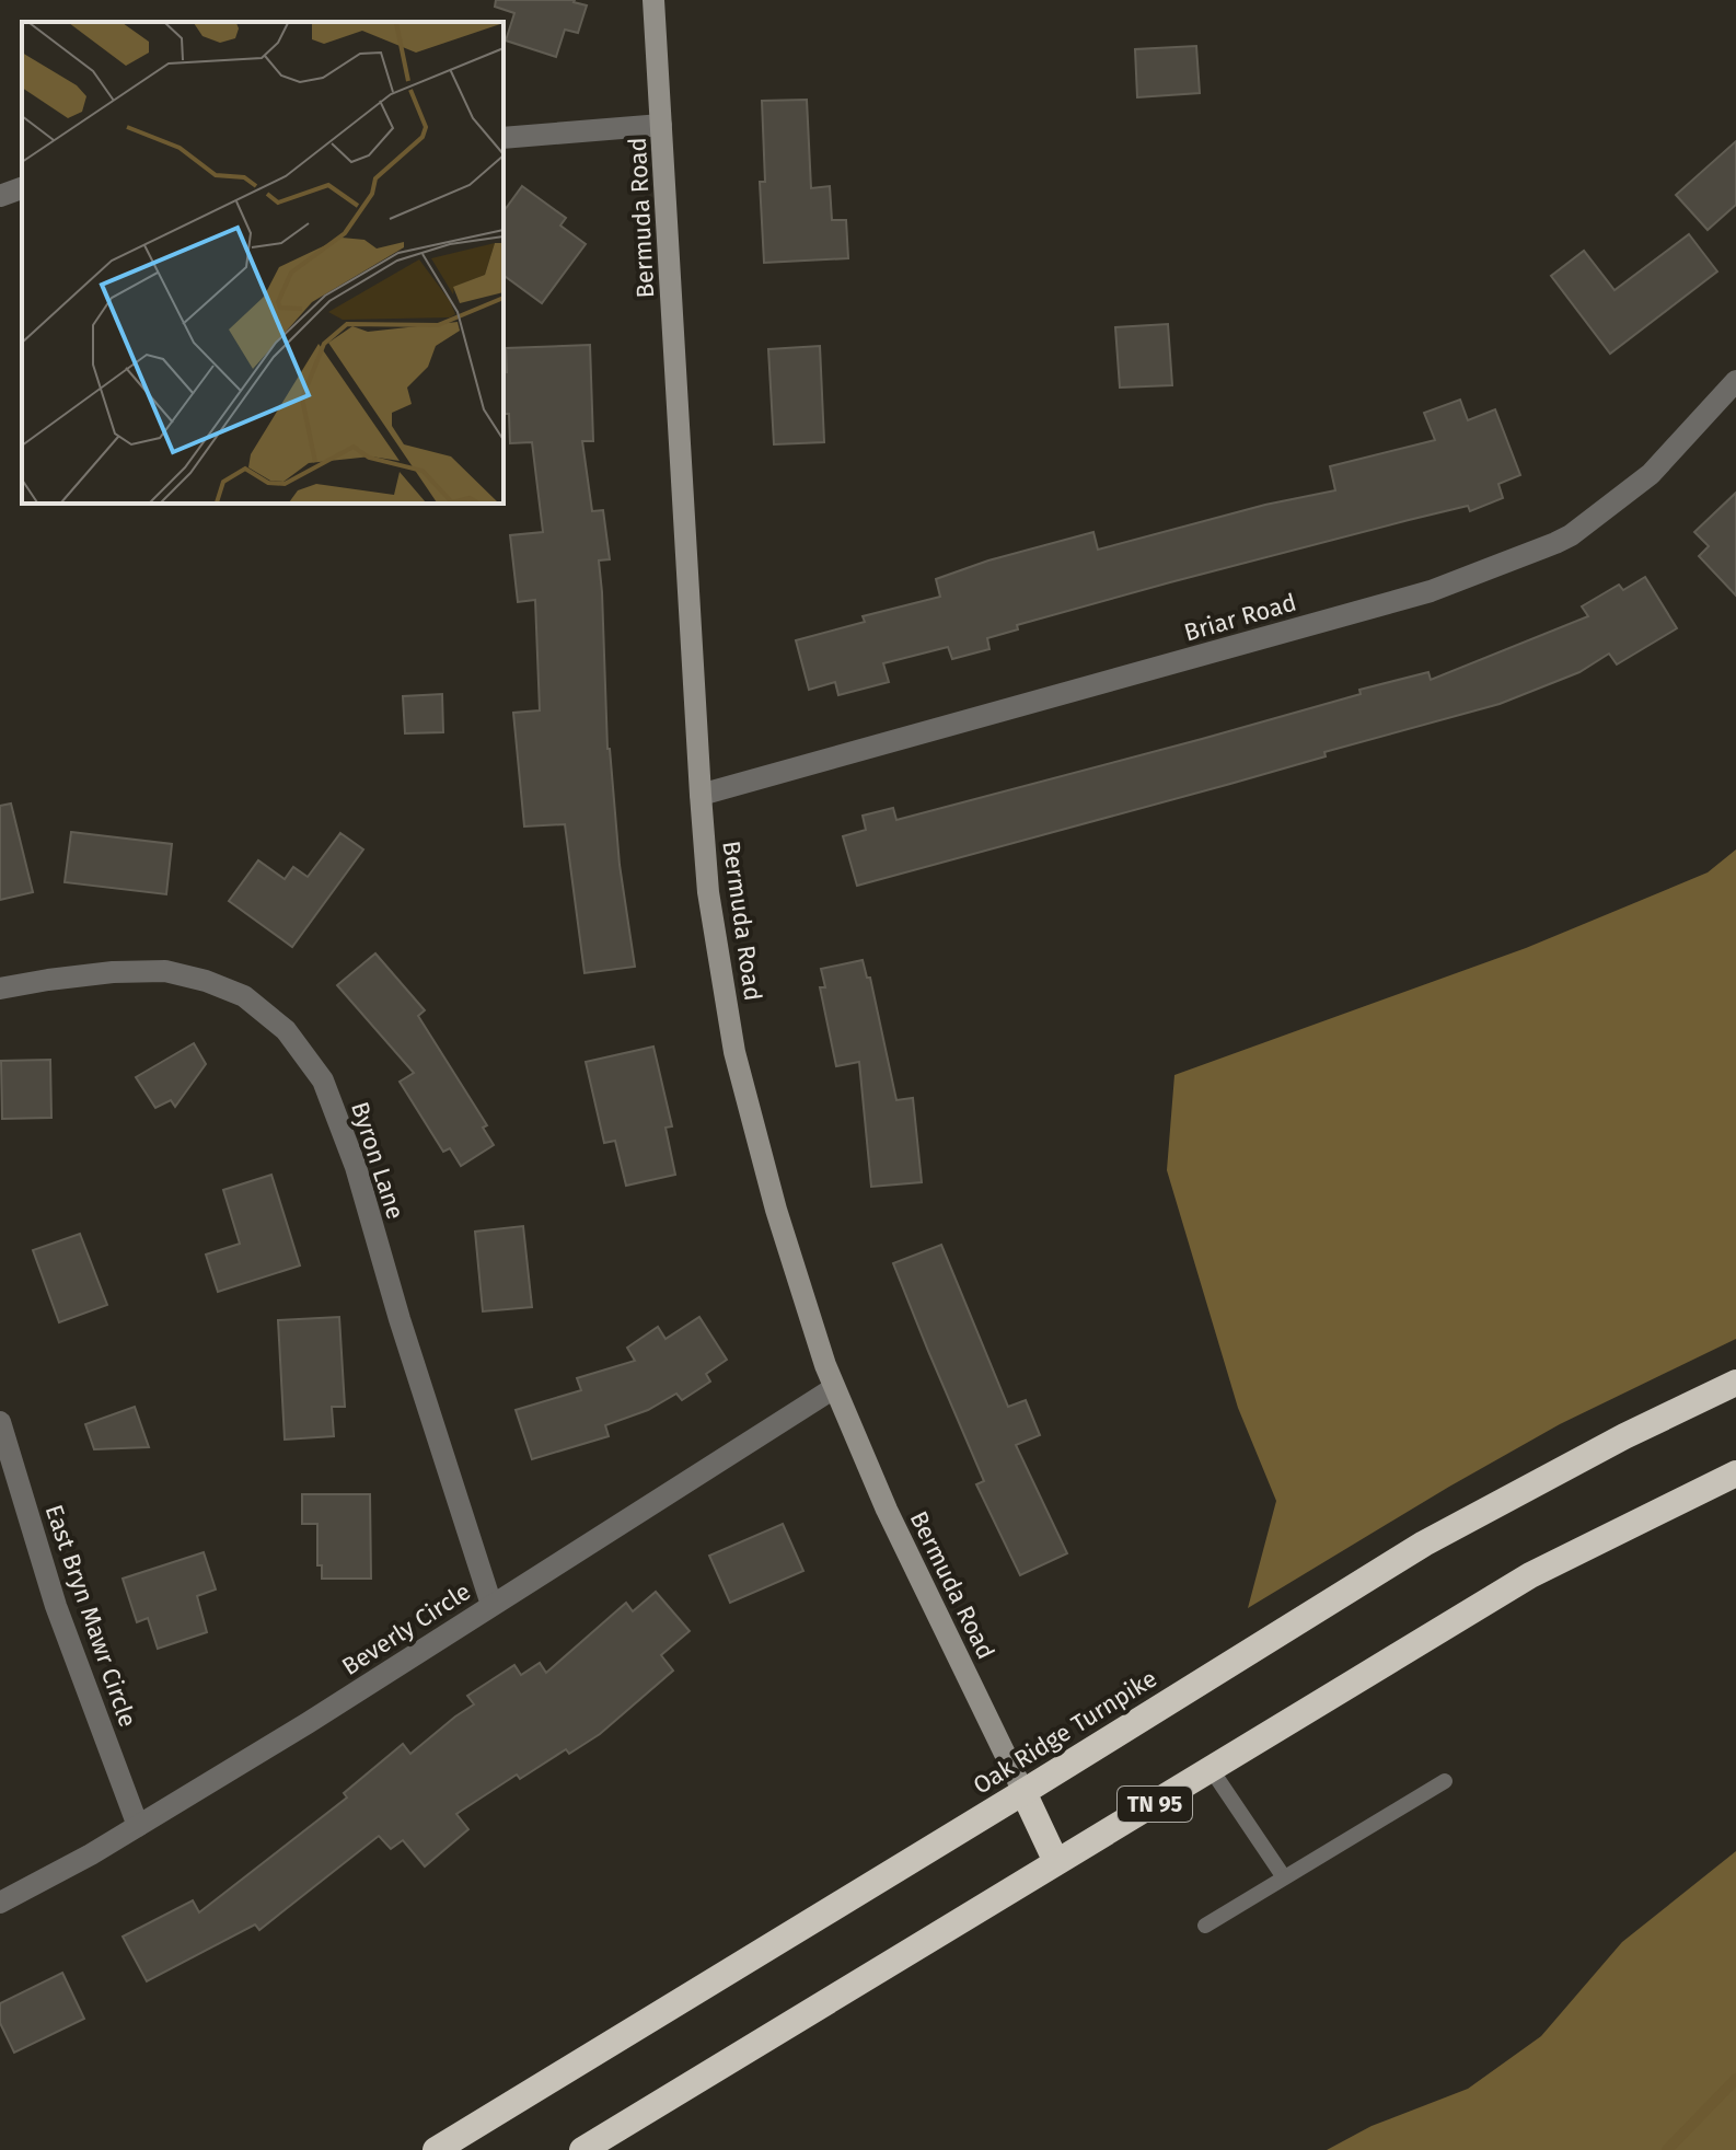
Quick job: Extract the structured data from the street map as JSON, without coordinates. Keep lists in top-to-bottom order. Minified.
{"streets":{"highway":["Oak Ridge Turnpike","TN 95"],"street":["Bermuda Road","Briar Road","Byron Lane","East Bryn Mawr Circle","Beverly Circle"]},"crossings":[["Bermuda Road","Briar Road"],["Bermuda Road","Beverly Circle"],["Bermuda Road","Oak Ridge Turnpike"],["Byron Lane","Beverly Circle"],["East Bryn Mawr Circle","Beverly Circle"]]}
